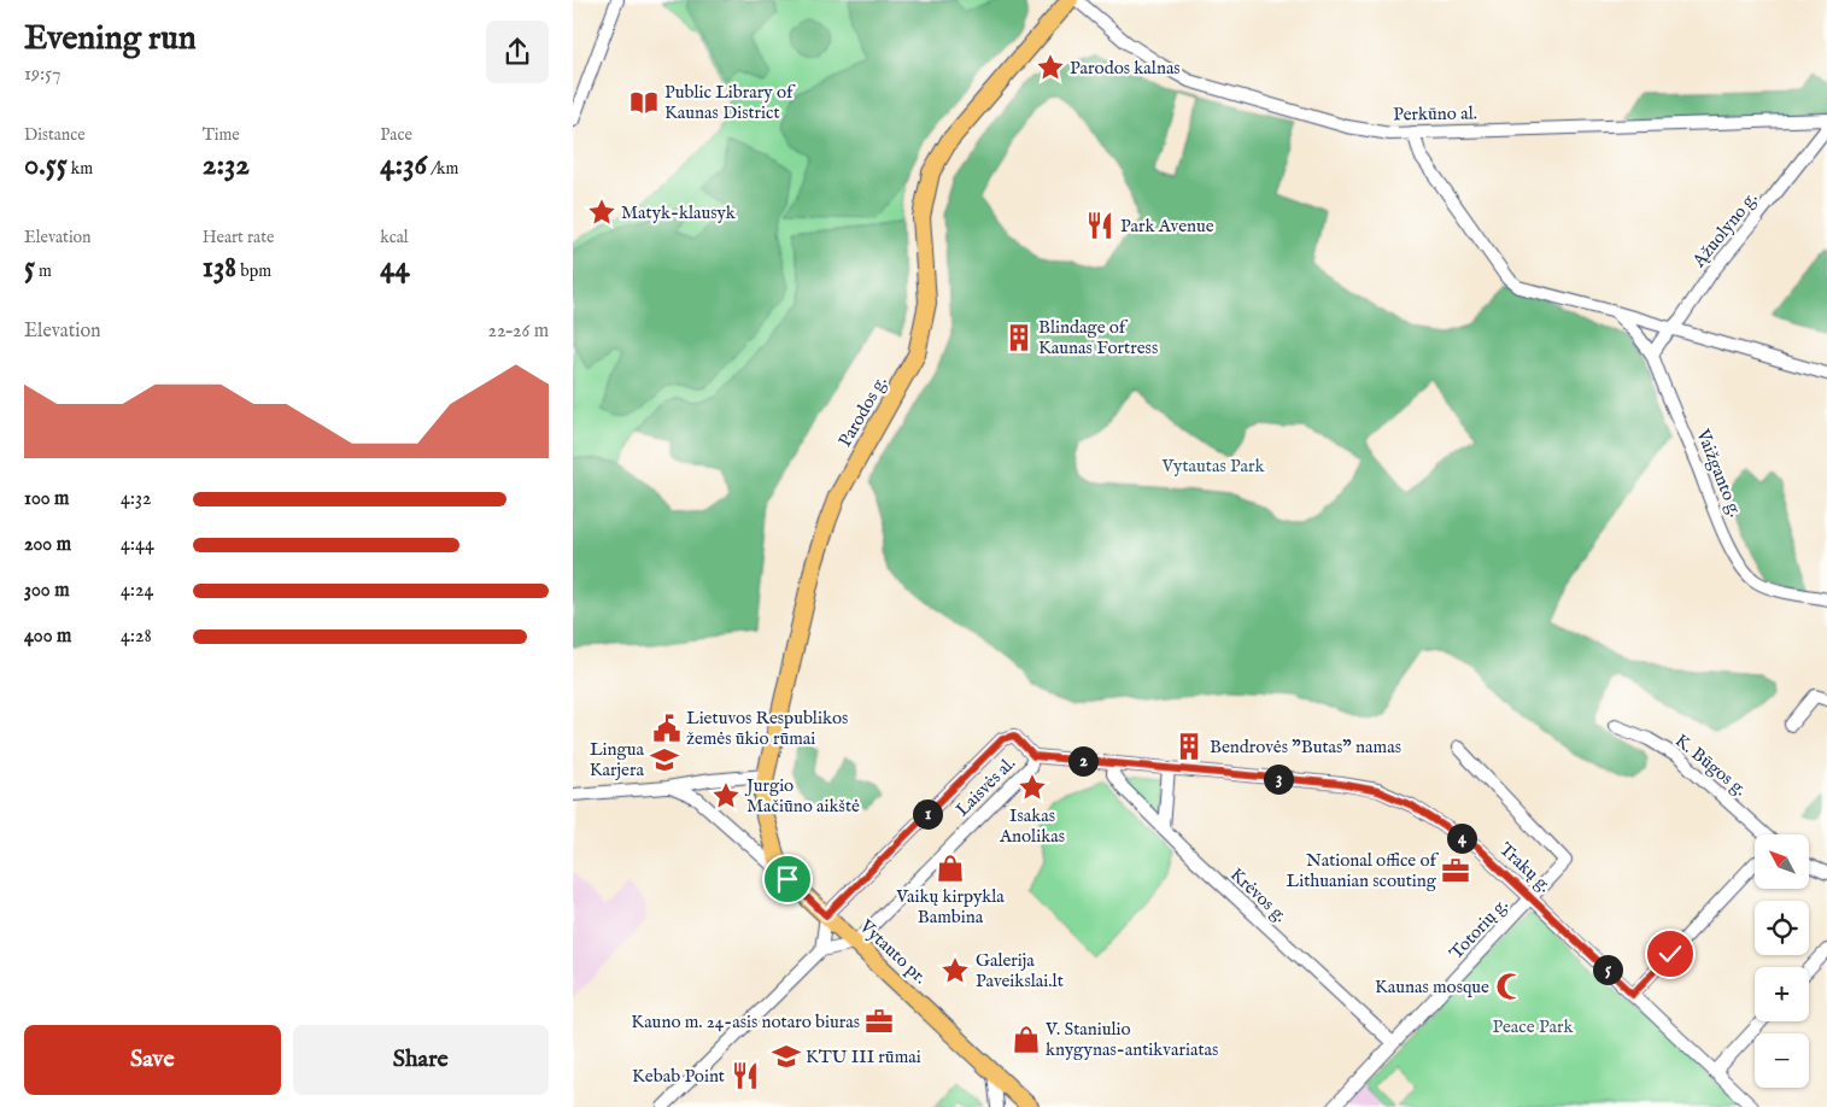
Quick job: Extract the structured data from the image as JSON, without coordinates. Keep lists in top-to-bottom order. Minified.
{"streets":{"main road":["Parodos g.","Vytauto pr."],"street":["Perkūno al.","Ąžuolyno g.","Vaižganto g.","K. Būgos g.","Laisvės al.","Trakų g.","Krėvos g.","Totorių g."]},"crossings":[["Ąžuolyno g.","Vaižganto g."],["Parodos g.","Vytauto pr."],["Laisvės al.","Trakų g."],["Laisvės al.","Vytauto pr."],["Trakų g.","Krėvos g."],["Trakų g.","Totorių g."],["Krėvos g.","Totorių g."]],"parks":["Vytautas Park","Peace Park"],"places":{"place":["Parodos kalnas","Matyk-klausyk","Isakas Anolikas","Jurgio Mačiūno aikštė","Galerija Paveikslai.lt"],"library":["Public Library of Kaunas District"],"restaurant":["Park Avenue","Kebab Point"],"building":["Blindage of Kaunas Fortress","Bendrovės \"Butas\" namas"],"public building":["Lietuvos Respublikos žemės ūkio rūmai"],"school or university":["Lingua Karjera","KTU III rūmai"],"shop":["Vaikų kirpykla Bambina","V. Staniulio knygynas-antikvariatas"],"office":["National office of Lithuanian scouting","Kauno m. 24-asis notaro biuras"],"mosque":["Kaunas mosque"]},"north":"top left","page":{"heading":["Evening run","19:57"],"stats":[["Distance","0.55 km"],["Time","2:32"],["Pace","4:36 /km"],["Elevation","5 m"],["Heart rate","138 bpm"],["kcal","44"]],"chart":["Elevation","22–26 m"],"list":[{"name":"100 m","note":"4:32"},{"name":"200 m","note":"4:44"},{"name":"300 m","note":"4:24"},{"name":"400 m","note":"4:28"}],"pins":["2","3","1","4","5"],"map_buttons":["+","−"],"buttons":["Save","Share"]}}
